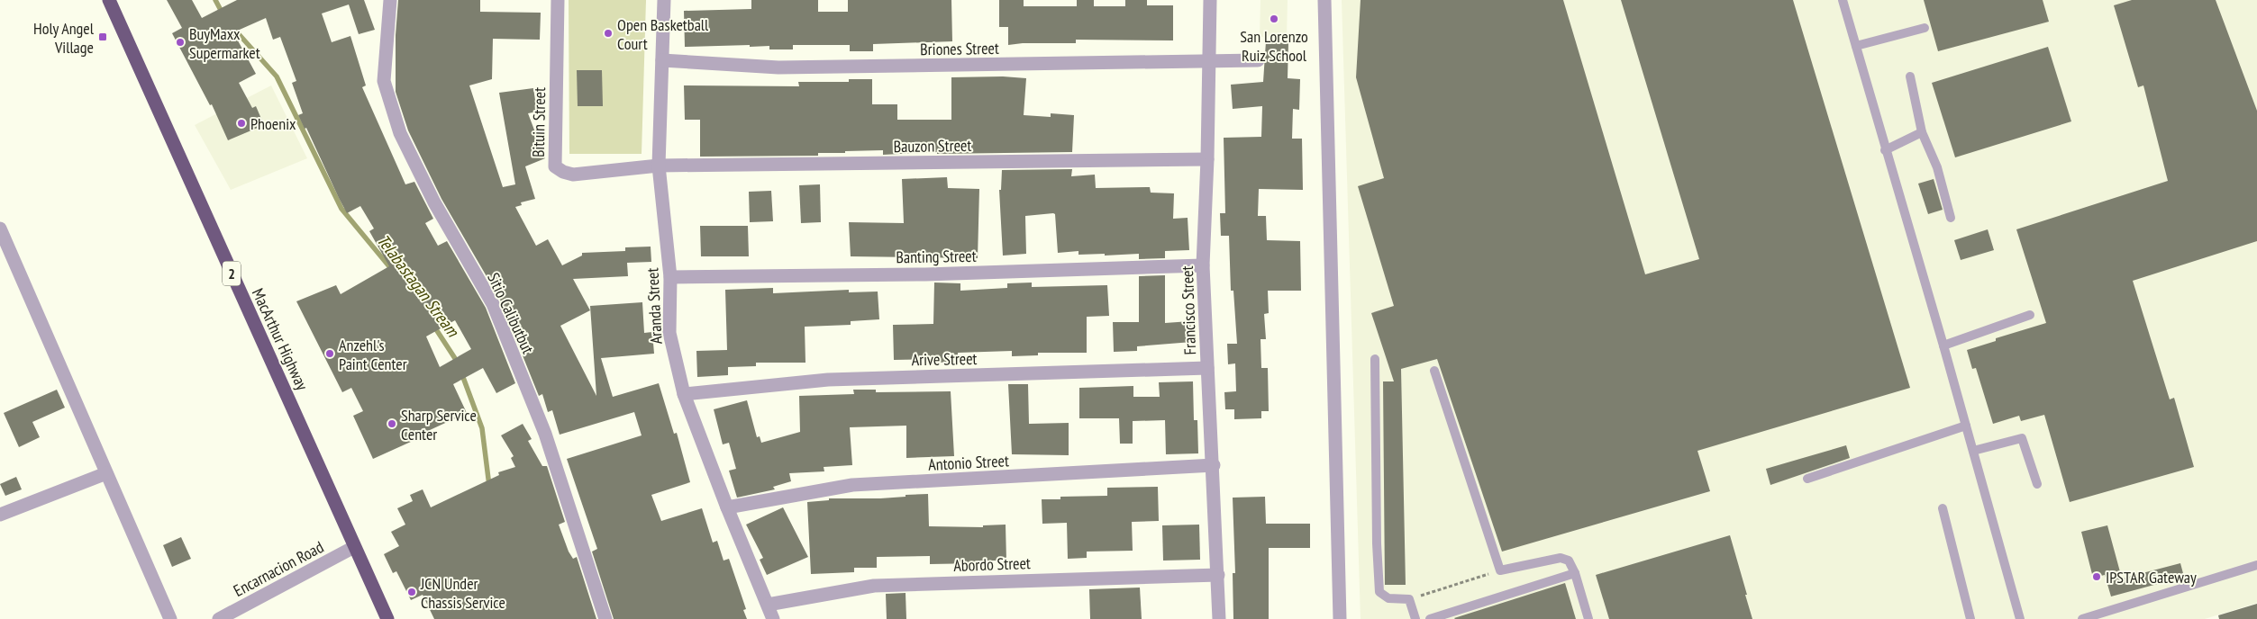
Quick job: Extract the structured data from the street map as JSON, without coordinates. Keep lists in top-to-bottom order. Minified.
{"streets":{"highway":["2","MacArthur Highway"],"street":["Briones Street","Bituin Street","Bauzon Street","Banting Street","Aranda Street","Francisco Street","Sitio Calibutbut","Arive Street","Antonio Street","Abordo Street","Encarnacion Road"]},"crossings":[["Briones Street","Aranda Street"],["Briones Street","Francisco Street"],["Bituin Street","Bauzon Street"],["Bituin Street","Aranda Street"],["Bauzon Street","Aranda Street"],["Bauzon Street","Francisco Street"],["Banting Street","Aranda Street"],["Banting Street","Francisco Street"],["Aranda Street","Arive Street"],["Aranda Street","Antonio Street"],["Aranda Street","Abordo Street"],["Francisco Street","Arive Street"],["Francisco Street","Antonio Street"],["Francisco Street","Abordo Street"],["MacArthur Highway","Encarnacion Road"]],"water":["Telabastagan Stream"],"places":{"other":["San Lorenzo Ruiz School","Open Basketball Court","BuyMaxx Supermarket","Phoenix","Anzehl's Paint Center","Sharp Service Center","IPSTAR Gateway","JCN Under Chassis Service"],"transit":["Holy Angel Village"]}}
